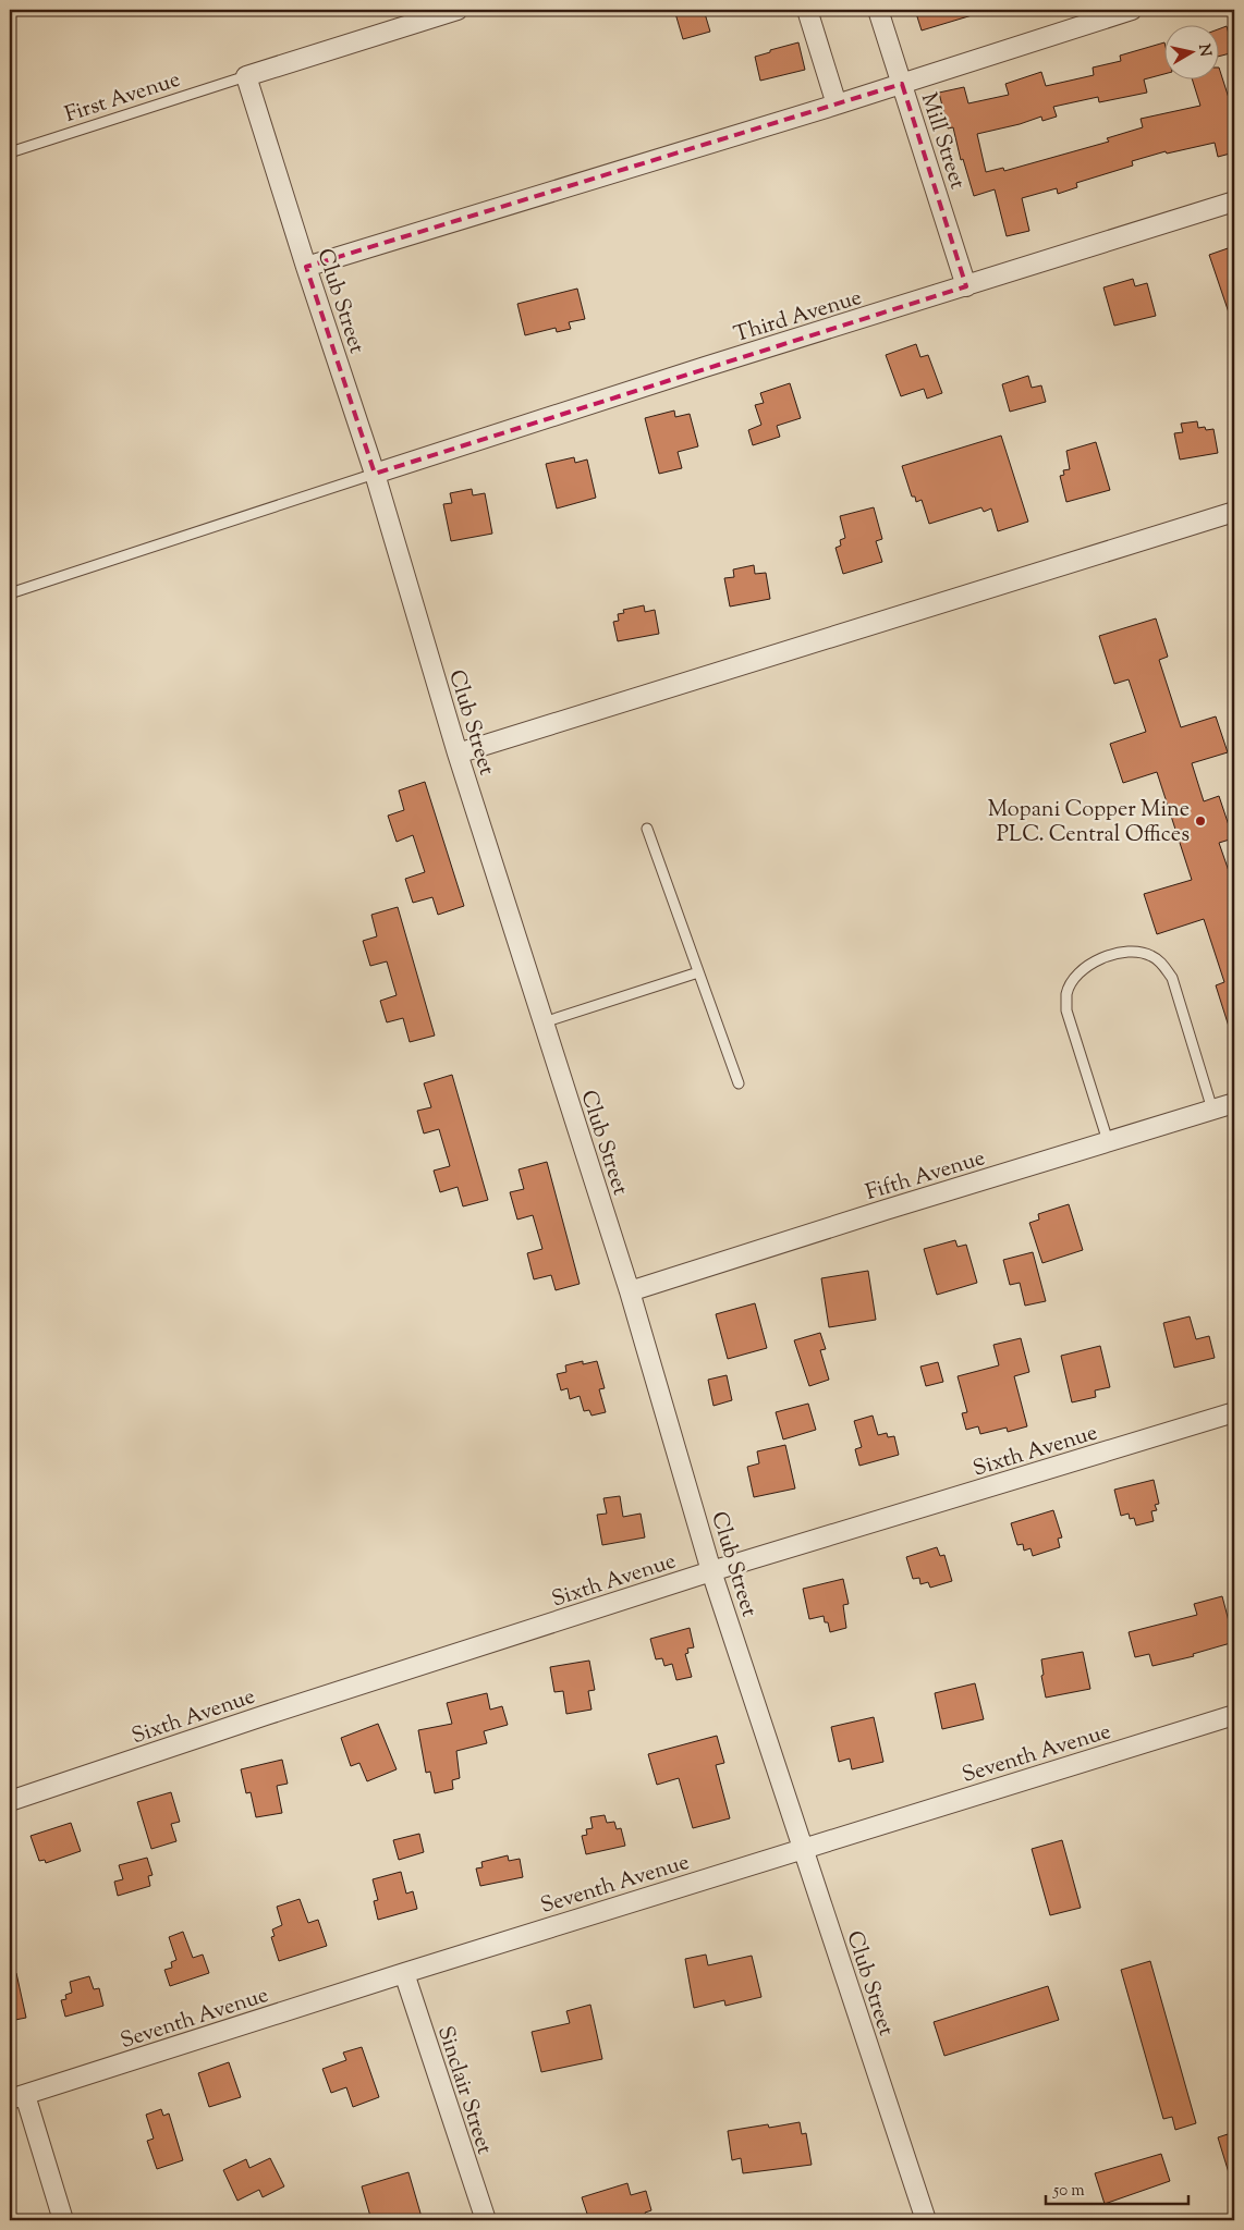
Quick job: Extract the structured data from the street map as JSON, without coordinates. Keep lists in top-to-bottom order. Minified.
{"streets":{"street":["Mill Street","Club Street","Third Avenue","Fifth Avenue","Sixth Avenue","Seventh Avenue","Sinclair Street"],"lane":["First Avenue"]},"crossings":[["First Avenue","Club Street"],["Mill Street","Third Avenue"],["Club Street","Third Avenue"],["Club Street","Fifth Avenue"],["Club Street","Sixth Avenue"],["Club Street","Seventh Avenue"],["Seventh Avenue","Sinclair Street"]],"places":["Mopani Copper Mine PLC. Central Offices"],"scale_bar":"50 m","north":"right"}
